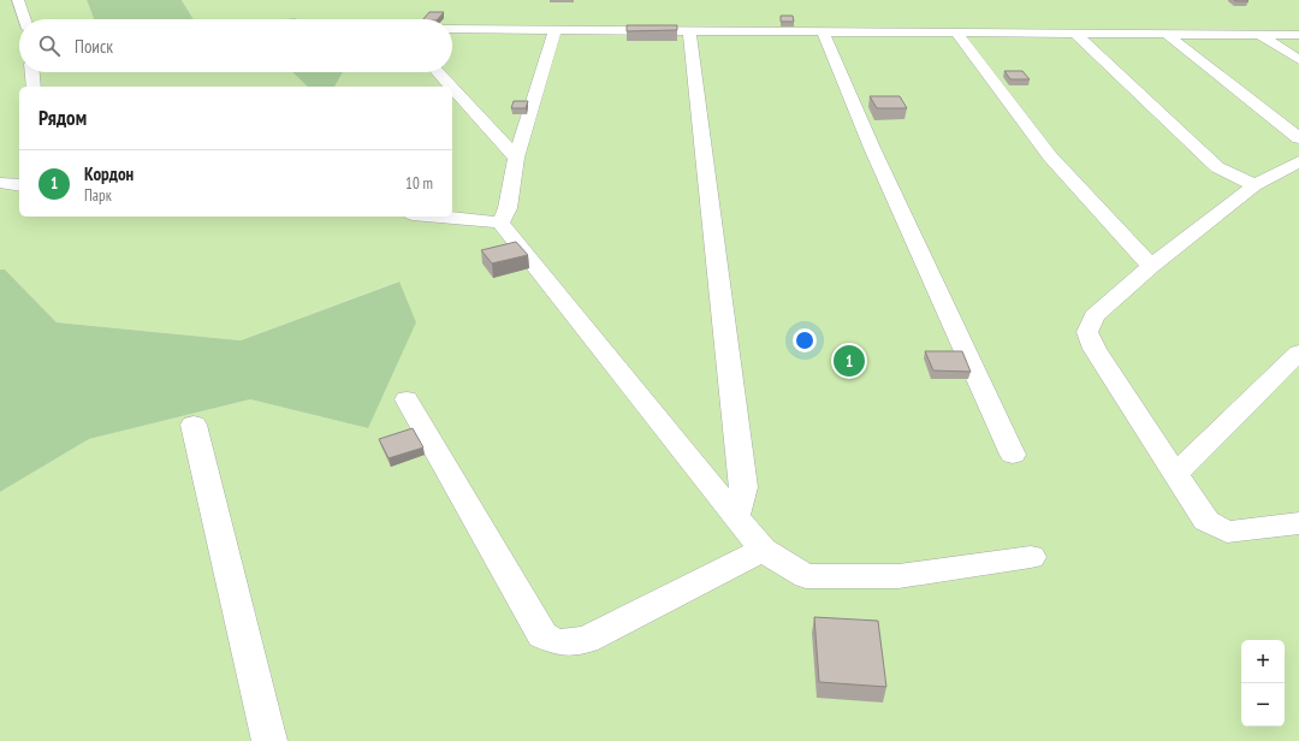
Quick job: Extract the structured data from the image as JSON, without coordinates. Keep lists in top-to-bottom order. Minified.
{"page":{"search":"Поиск","heading":"Рядом","list":[{"mark":"1","name":"Кордон","note":"Парк","value":"10 m"}],"pins":"1","map_buttons":["+","−"]}}
